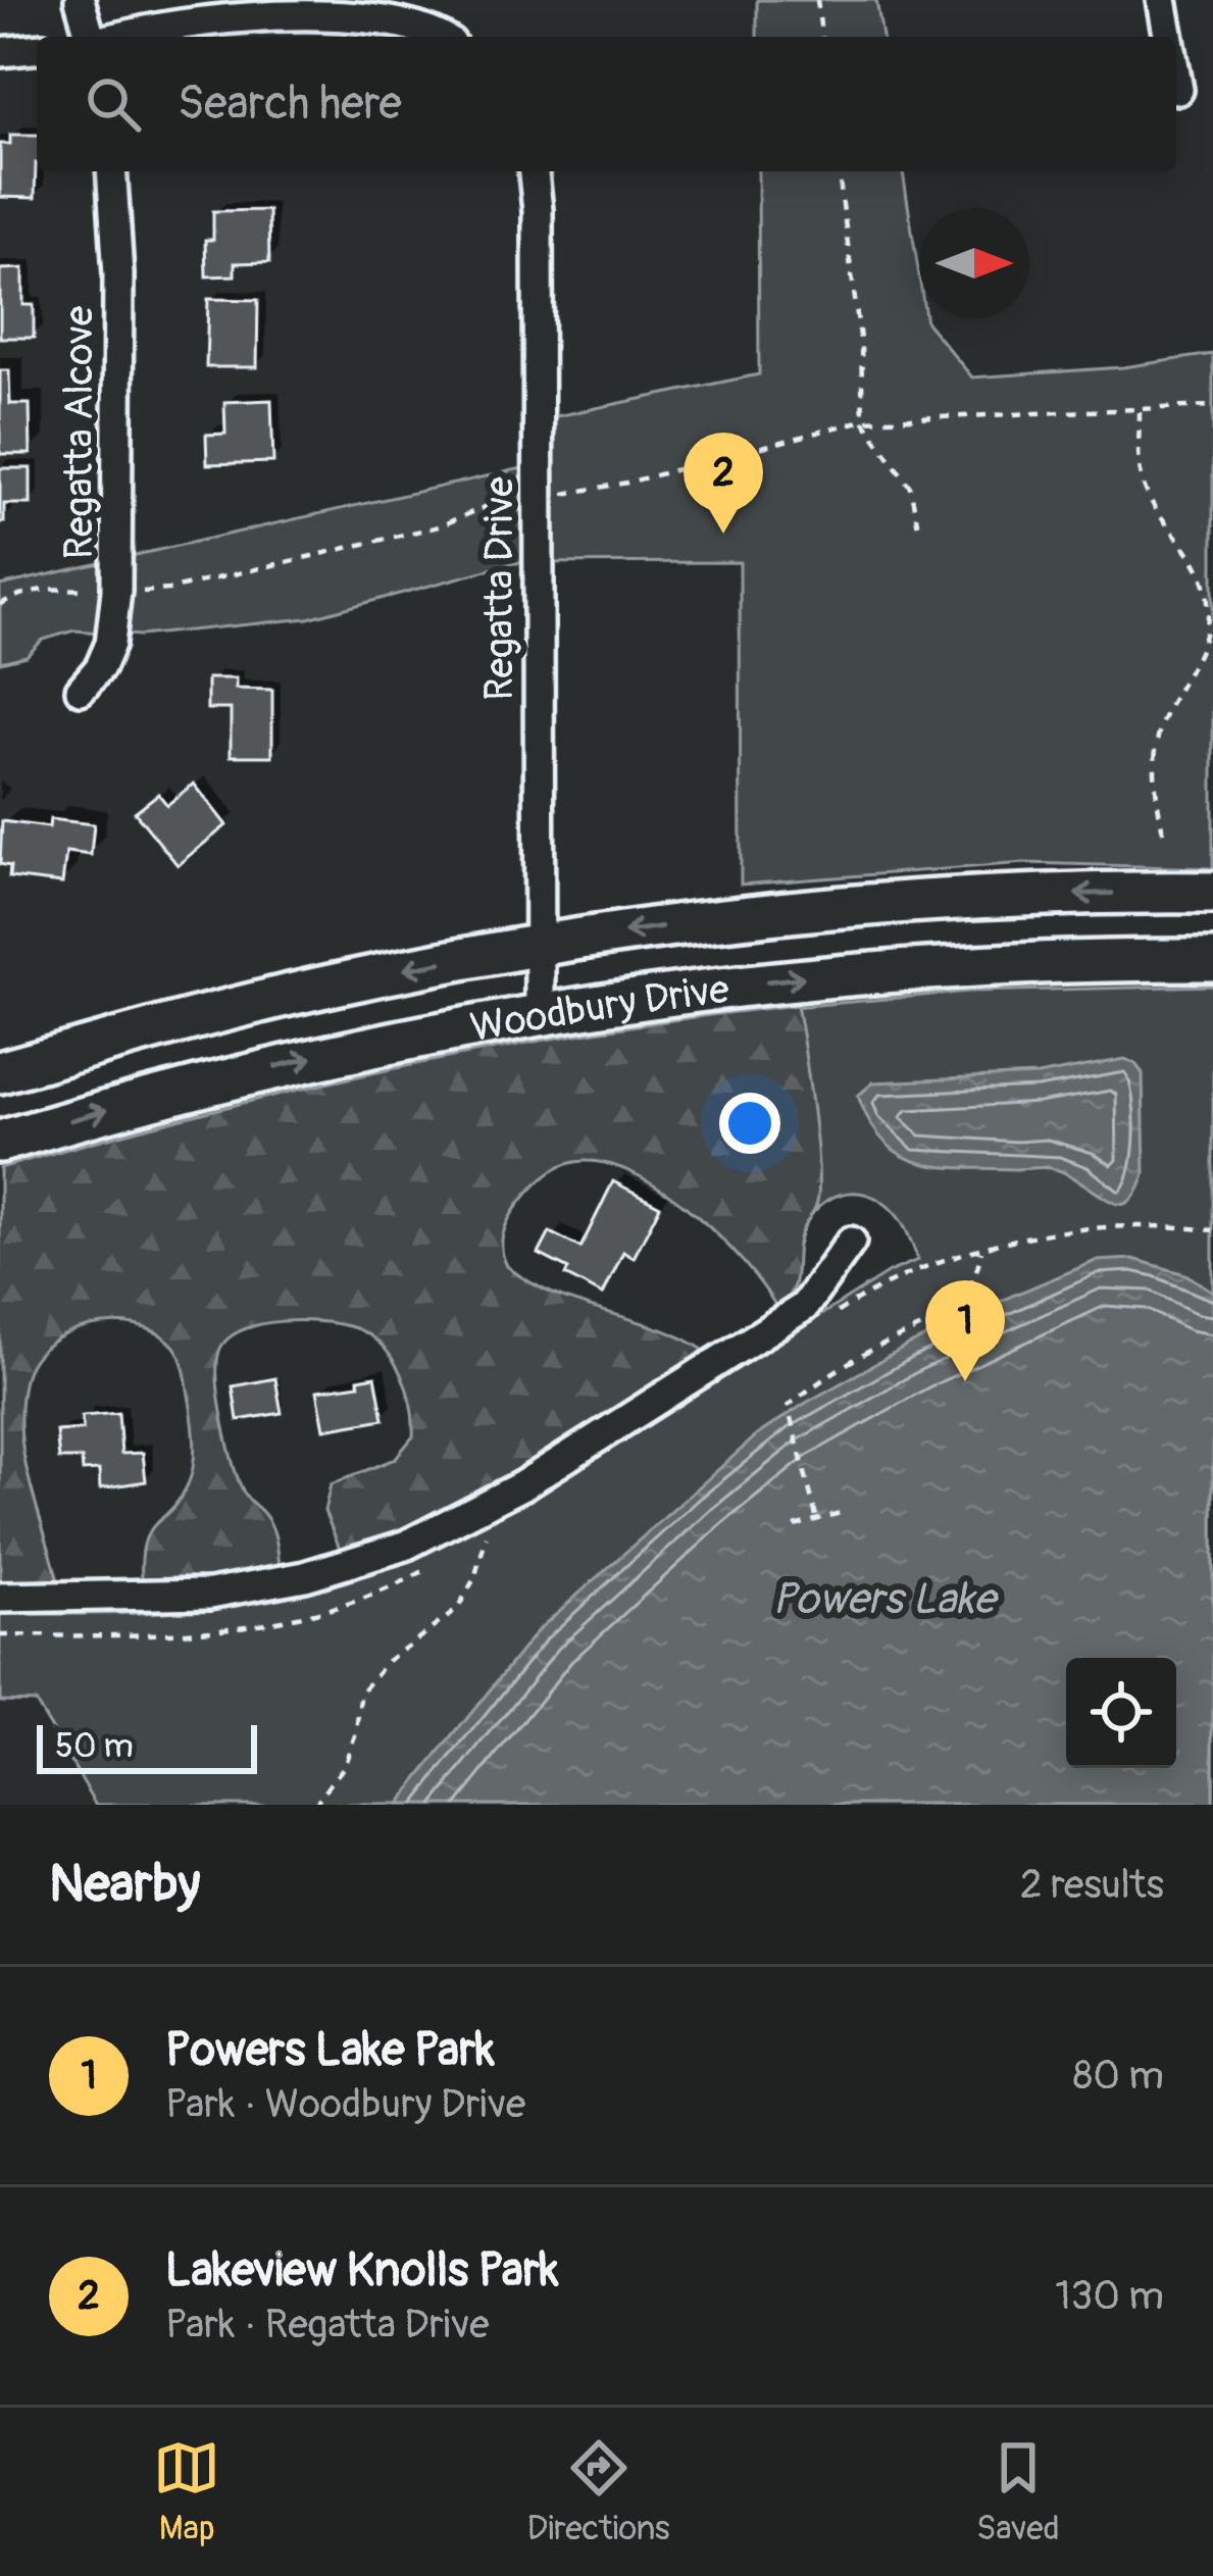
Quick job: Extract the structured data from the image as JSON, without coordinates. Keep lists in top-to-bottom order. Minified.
{"streets":{"main road":["Woodbury Drive"],"street":["Regatta Alcove","Regatta Drive"]},"crossings":[["Regatta Drive","Woodbury Drive"]],"water":["Powers Lake"],"scale_bar":"50 m","north":"right","page":{"search":"Search here","pins":["2","1"],"scale":"50 m","heading":["Nearby","2 results"],"list":[{"mark":"1","name":"Powers Lake Park","note":"Park · Woodbury Drive","value":"80 m"},{"mark":"2","name":"Lakeview Knolls Park","note":"Park · Regatta Drive","value":"130 m"}],"nav":["Map","Directions","Saved"]}}
